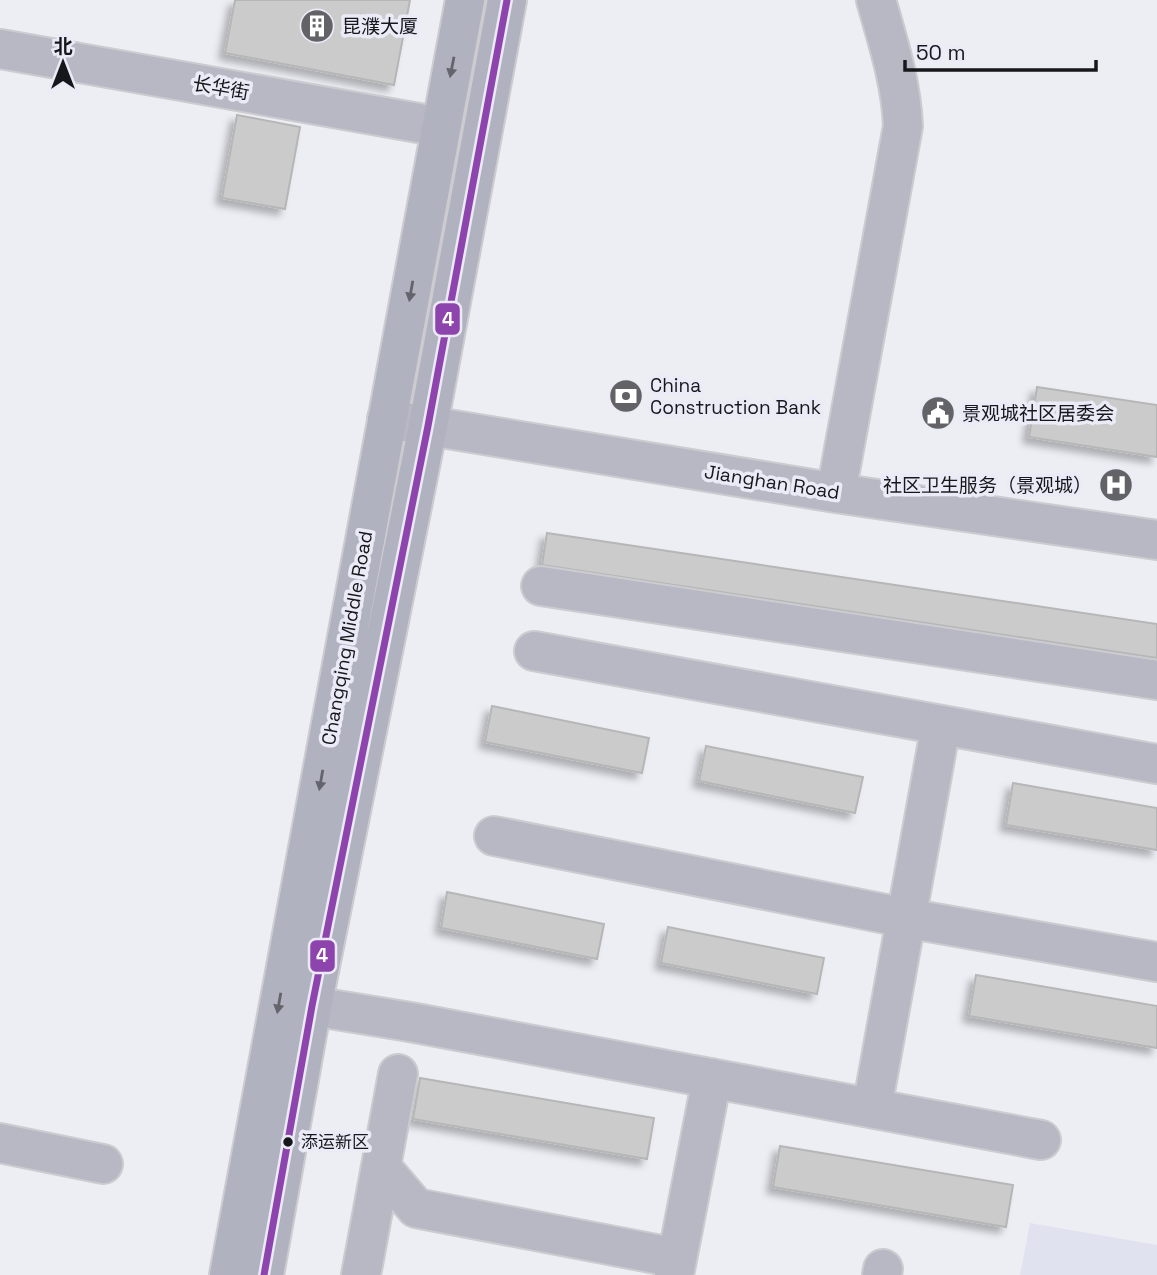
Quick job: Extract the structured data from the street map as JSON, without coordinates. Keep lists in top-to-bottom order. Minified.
{"streets":{"main road":["Changqing Middle Road"],"street":["长华街","Jianghan Road"]},"crossings":[["长华街","Changqing Middle Road"],["Jianghan Road","Changqing Middle Road"]],"places":{"building":["昆濮大厦"],"bank":["China Construction Bank"],"public building":["景观城社区居委会"],"hospital":["社区卫生服务（景观城）"],"other":["添运新区"]},"lines":["transit line 4"],"scale_bar":"50 m","north":"top"}
